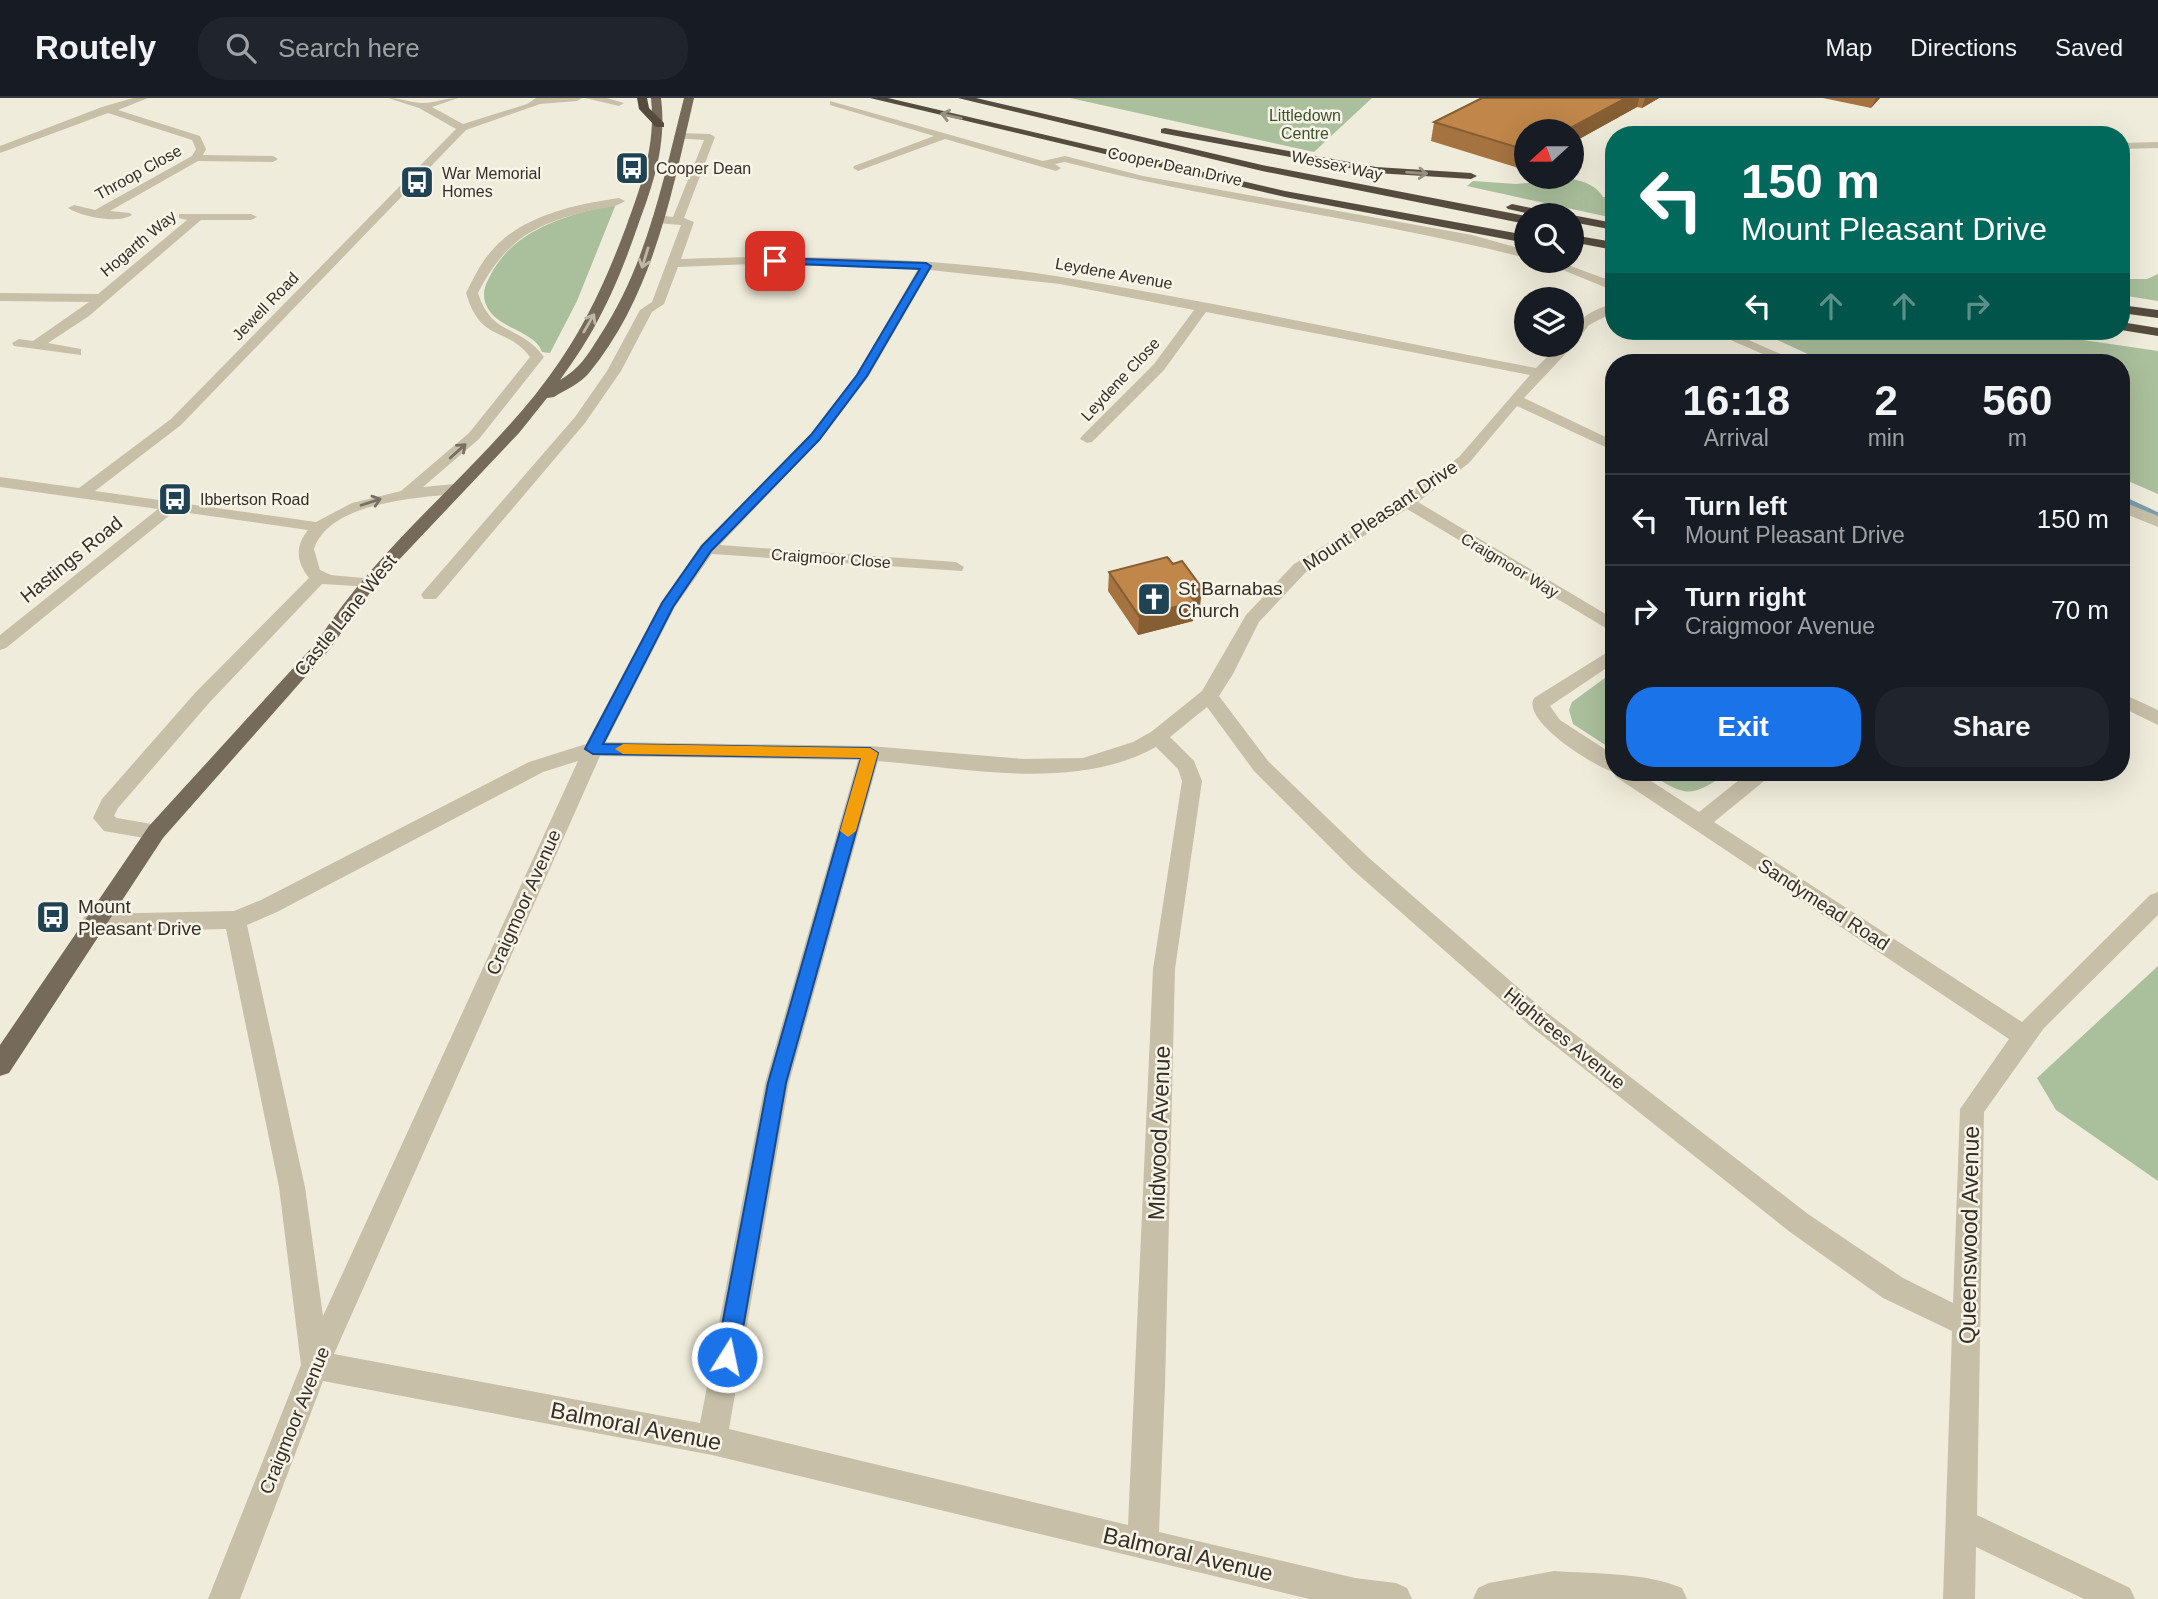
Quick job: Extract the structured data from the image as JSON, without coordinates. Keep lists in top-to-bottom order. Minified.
{"streets":{"highway":["Wessex Way"],"main road":["Castle Lane West"],"street":["Cooper Dean Drive","Throop Close","Hogarth Way","Leydene Avenue","Jewell Road","Leydene Close","Mount Pleasant Drive","Craigmoor Close","Hastings Road","Craigmoor Way","Craigmoor Avenue","Sandymead Road","Hightrees Avenue","Midwood Avenue","Queenswood Avenue","Balmoral Avenue"]},"crossings":[["Leydene Avenue","Leydene Close"],["Leydene Avenue","Mount Pleasant Drive"],["Leydene Avenue","Craigmoor Avenue"],["Mount Pleasant Drive","Craigmoor Way"],["Mount Pleasant Drive","Castle Lane West"],["Mount Pleasant Drive","Craigmoor Avenue"],["Mount Pleasant Drive","Hightrees Avenue"],["Mount Pleasant Drive","Midwood Avenue"],["Craigmoor Close","Craigmoor Avenue"],["Craigmoor Avenue","Balmoral Avenue"],["Sandymead Road","Queenswood Avenue"],["Hightrees Avenue","Queenswood Avenue"],["Midwood Avenue","Balmoral Avenue"]],"parks":["Littledown Centre"],"places":{"bus stop":["Cooper Dean","War Memorial Homes","Ibbertson Road","Mount Pleasant Drive"],"church":["St Barnabas Church"]},"north":"left","page":{"header":"Routely","search":"Search here","nav":["Map","Directions","Saved"],"turn":["150 m","Mount Pleasant Drive"],"eta":["16:18","Arrival","2","min","560","m"],"list":[{"name":"Turn left","note":"Mount Pleasant Drive","value":"150 m"},{"name":"Turn right","note":"Craigmoor Avenue","value":"70 m"}],"buttons":["Exit","Share"]}}
